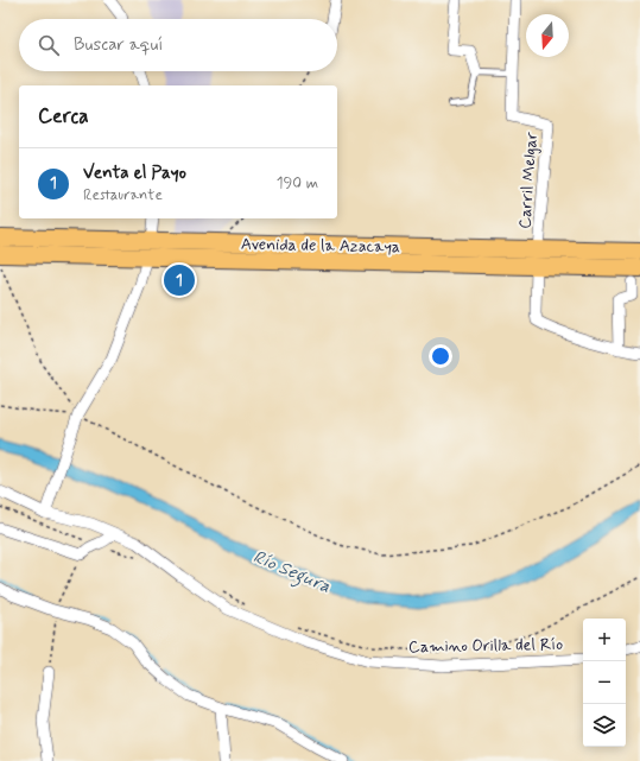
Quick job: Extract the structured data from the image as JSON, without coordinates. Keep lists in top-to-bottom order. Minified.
{"streets":{"main road":["Avenida de la Azacaya"],"street":["Carril Melgar","Camino Orilla del Río"]},"crossings":[["Carril Melgar","Avenida de la Azacaya"]],"water":["Río Segura"],"north":"bottom","page":{"search":"Buscar aquí","heading":"Cerca","list":[{"mark":"1","name":"Venta el Payo","note":"Restaurante","value":"190 m"}],"pins":"1","map_buttons":["+","−"]}}
